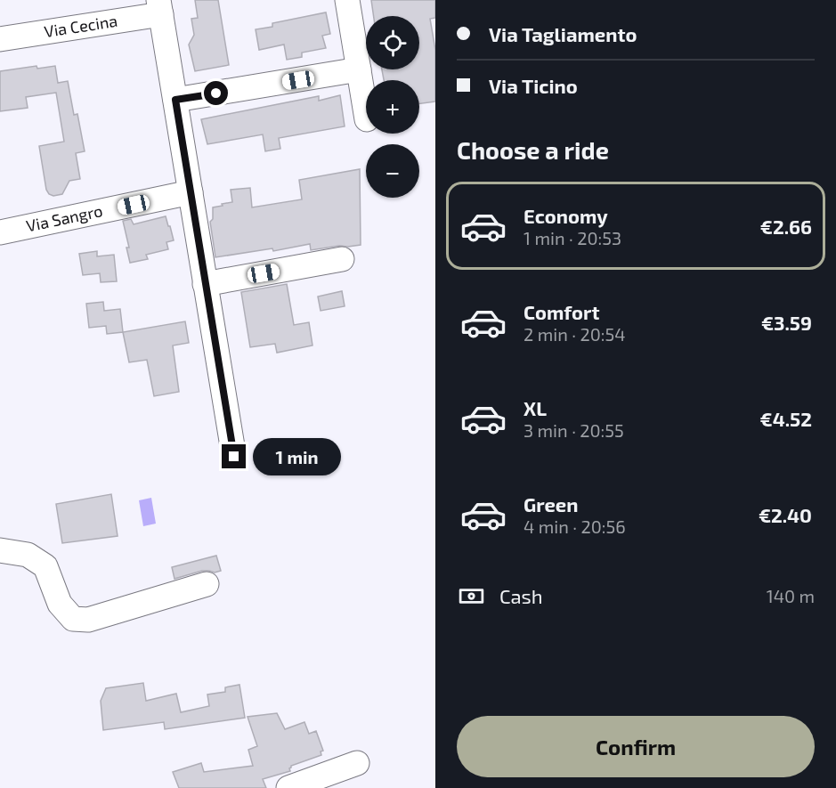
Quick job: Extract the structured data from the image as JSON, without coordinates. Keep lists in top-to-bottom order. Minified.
{"streets":{"street":["Via Cecina","Via Sangro"]},"page":{"banner":["Via Tagliamento","Via Ticino"],"map_buttons":["+","−"],"heading":"Choose a ride","list":[{"name":"Economy","note":"1 min · 20:53","value":"€2.66"},{"name":"Comfort","note":"2 min · 20:54","value":"€3.59"},{"name":"XL","note":"3 min · 20:55","value":"€4.52"},{"name":"Green","note":"4 min · 20:56","value":"€2.40"}],"bubble":"1 min","pay":["Cash","140 m"],"buttons":"Confirm"}}
